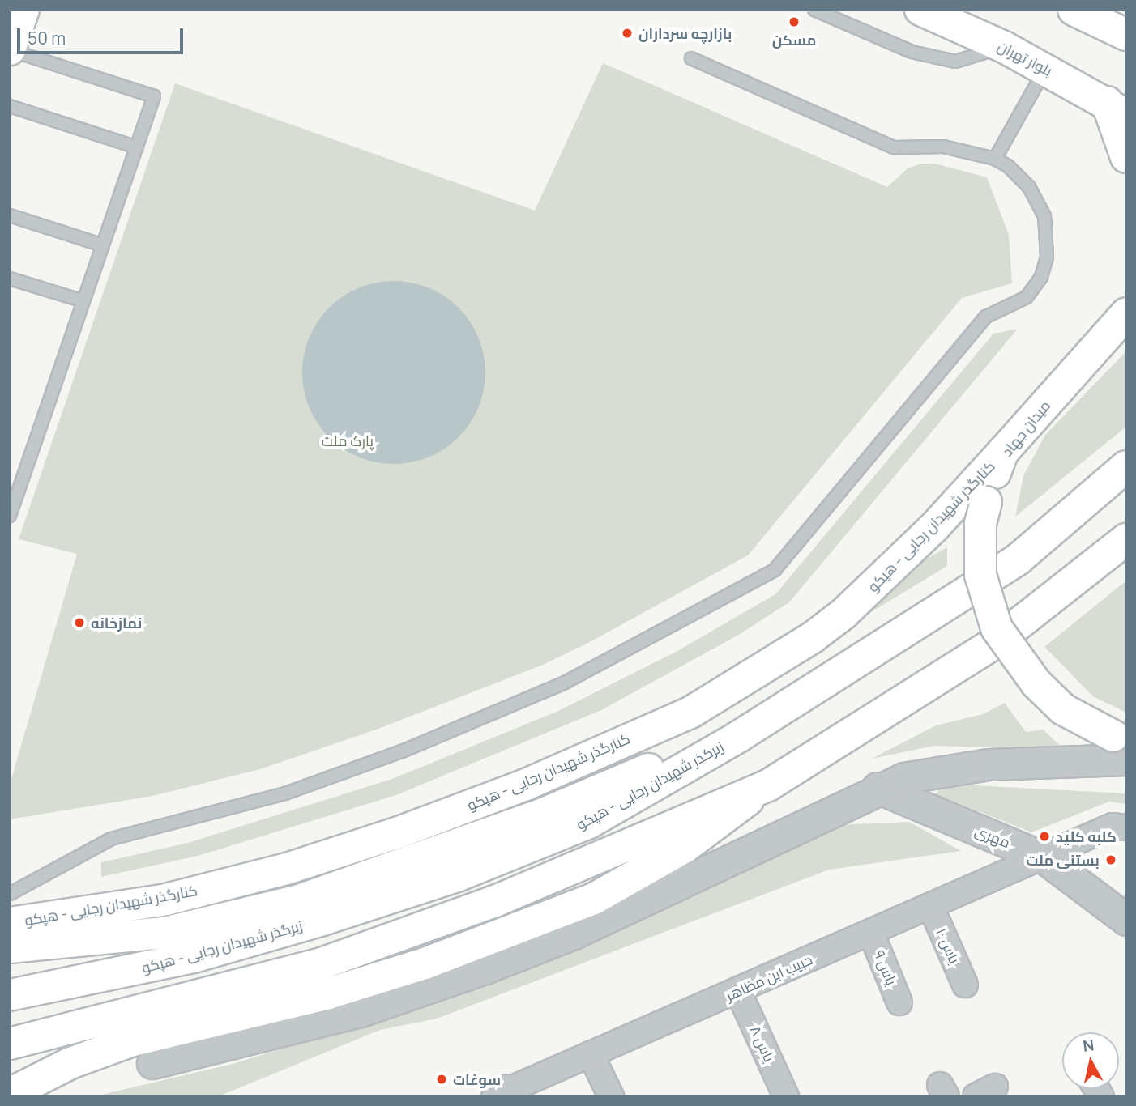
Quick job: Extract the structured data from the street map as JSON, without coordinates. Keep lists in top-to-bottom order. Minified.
{"streets":{"main road":["بلوار تهران","میدان جهاد","کنارگذر شهیدان رجایی - هپکو","زیرگذر شهیدان رجایی - هپکو"],"street":["مهری","یاس ۱۰","یاس ۹","حبیب ابن مظاهر","یاس ۸"]},"crossings":[["میدان جهاد","کنارگذر شهیدان رجایی - هپکو"],["مهری","حبیب ابن مظاهر"],["یاس ۱۰","حبیب ابن مظاهر"],["یاس ۹","حبیب ابن مظاهر"],["حبیب ابن مظاهر","یاس ۸"]],"parks":["پارک ملت"],"places":["مسکن","بازارچه سرداران","نمازخانه","کلبه کلید","بستنی ملت","سوغات"],"scale_bar":"50 m","north":"top"}
